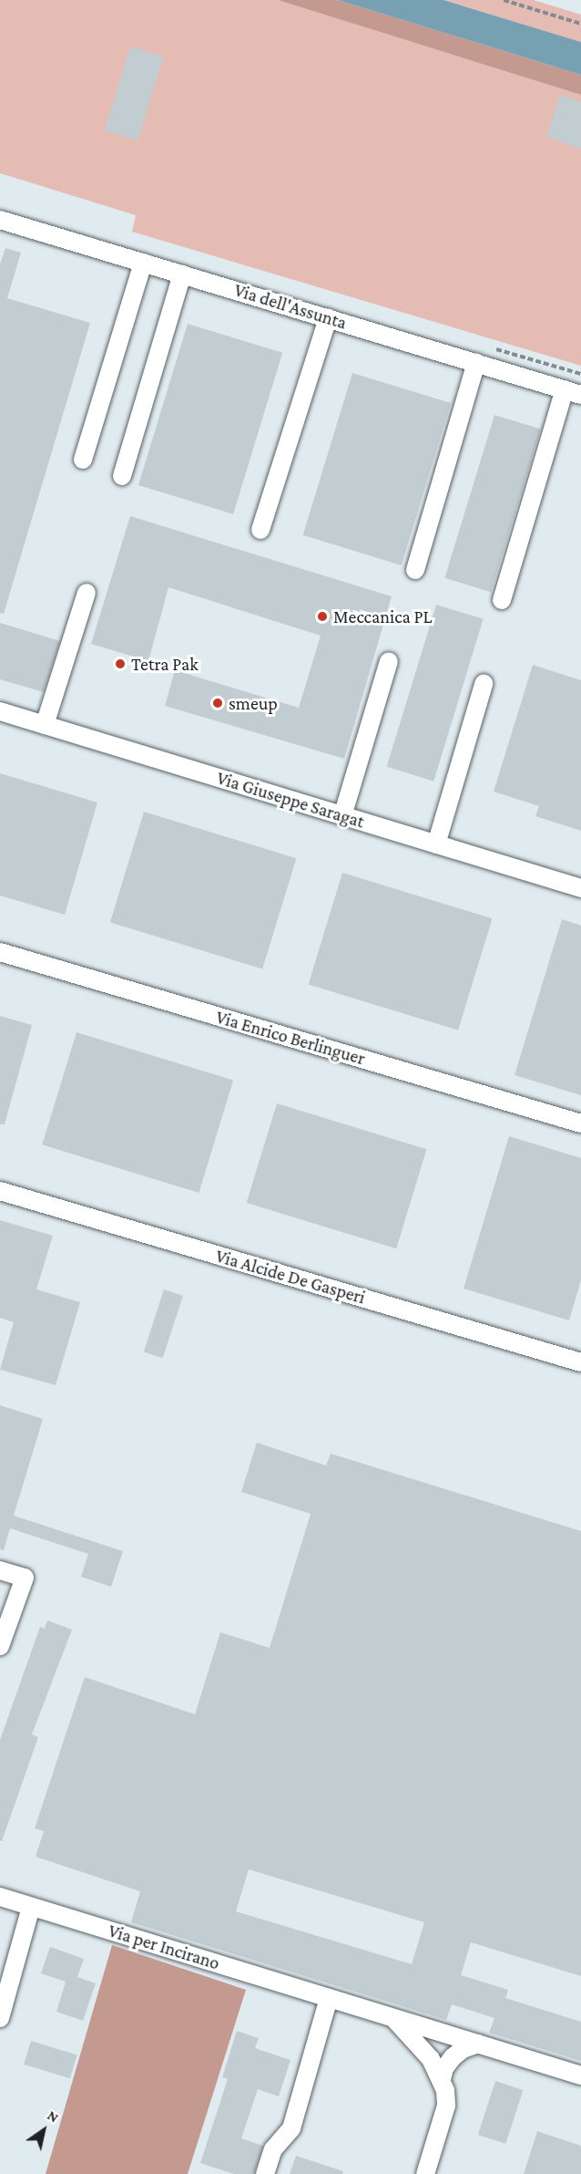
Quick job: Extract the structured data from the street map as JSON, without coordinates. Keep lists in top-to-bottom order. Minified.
{"streets":{"street":["Via dell'Assunta","Via Giuseppe Saragat","Via Enrico Berlinguer","Via Alcide De Gasperi","Via per Incirano"]},"places":["Meccanica PL","Tetra Pak","smeup"],"north":"top right"}
